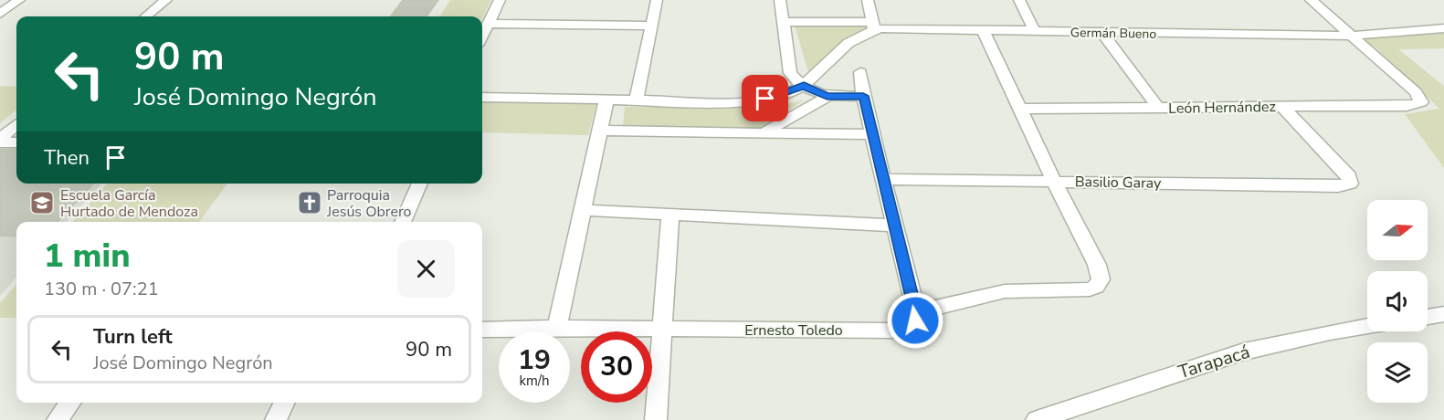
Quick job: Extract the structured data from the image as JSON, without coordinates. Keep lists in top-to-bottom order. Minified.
{"streets":{"street":["Germán Bueno","León Hernández","Basilio Garay","Ernesto Toledo","Tarapacá"]},"crossings":[["Germán Bueno","León Hernández"],["León Hernández","Basilio Garay"]],"places":{"school or university":["Escuela García Hurtado de Mendoza"],"church":["Parroquia Jesús Obrero"]},"north":"right","page":{"turn":["90 m","José Domingo Negrón"],"then":"Then","heading":["1 min","130 m · 07:21"],"list":[{"name":"Turn left","note":"José Domingo Negrón","value":"90 m"}],"speed":"19 km/h","limit":"30"}}
